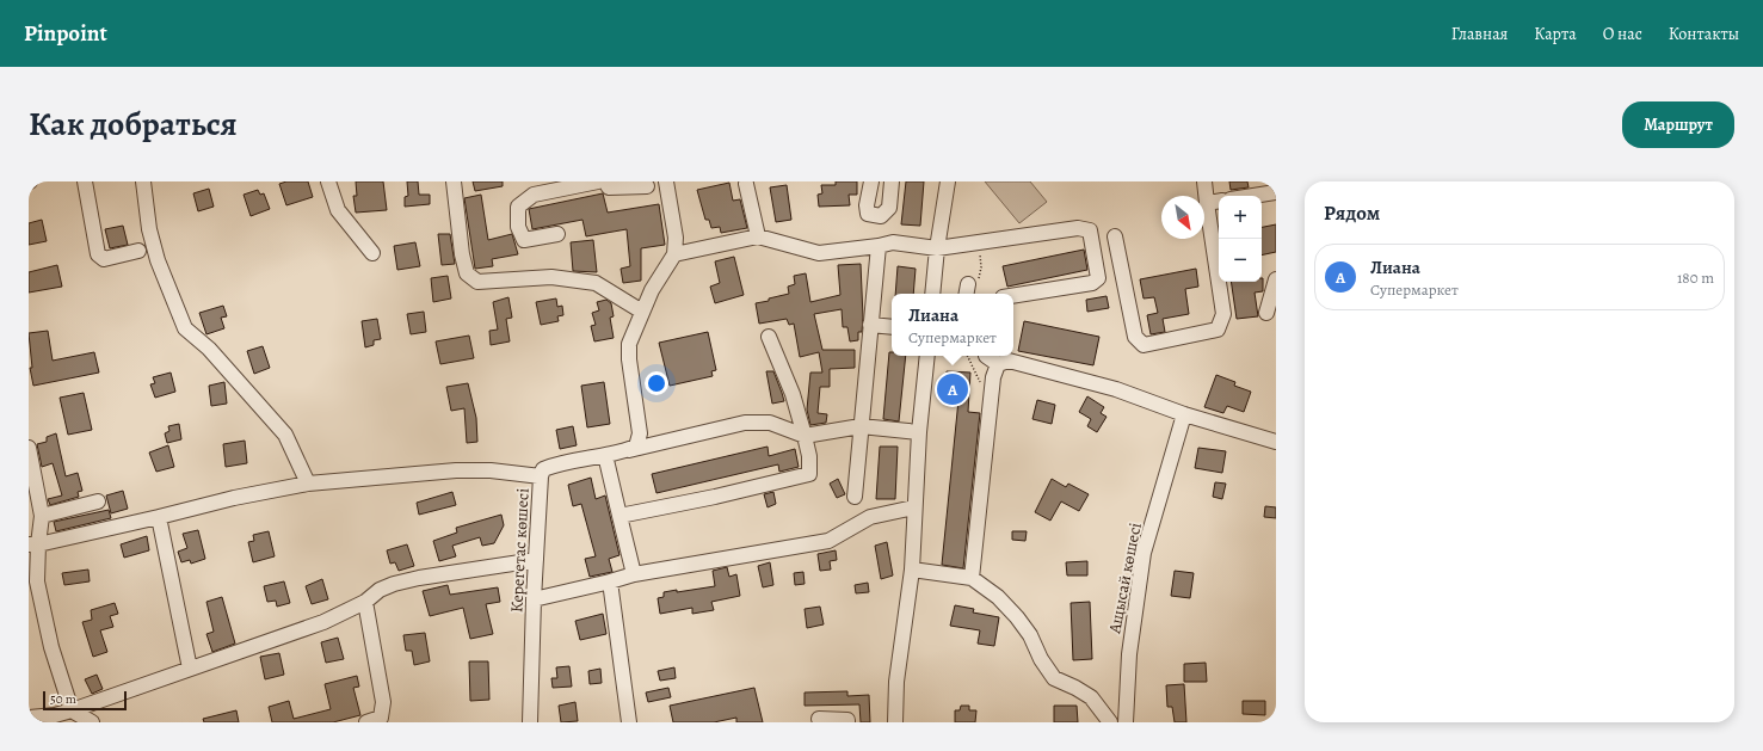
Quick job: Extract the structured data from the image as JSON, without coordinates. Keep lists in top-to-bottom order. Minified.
{"streets":{"street":["Керегетас көшесі","Ащысай көшесі"]},"scale_bar":"50 m","north":"bottom right","page":{"header":"Pinpoint","nav":["Главная","Карта","О нас","Контакты"],"title":"Как добраться","buttons":"Маршрут","heading":"Рядом","map_buttons":["+","−"],"list":[{"mark":"A","name":"Лиана","note":"Супермаркет","value":"180 m"}],"popup":["Лиана","Супермаркет"],"pins":"A","scale":"50 m"}}
